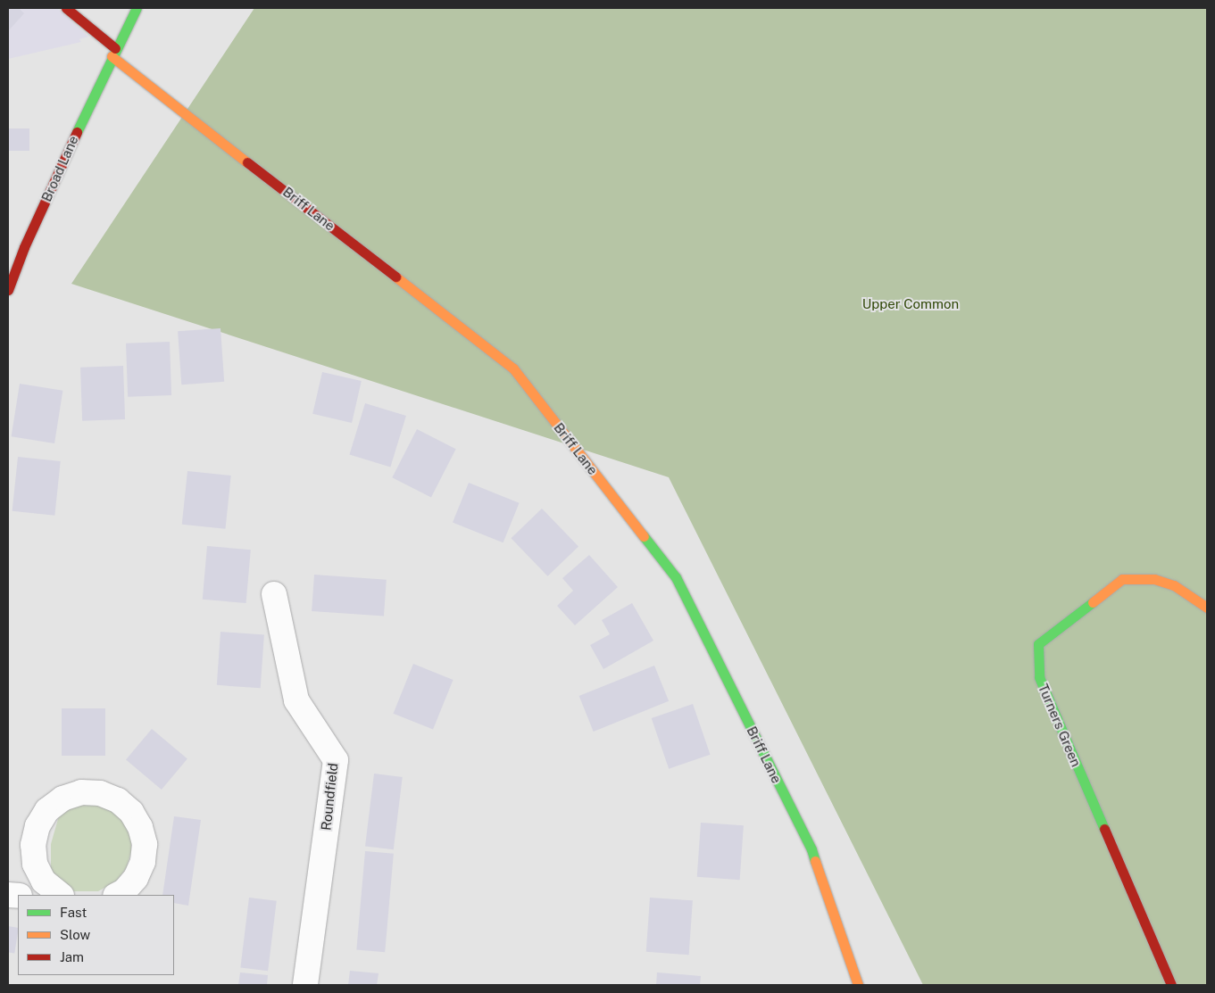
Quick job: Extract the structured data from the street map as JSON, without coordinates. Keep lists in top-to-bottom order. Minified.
{"streets":{"street":["Broad Lane","Briff Lane","Turners Green","Roundfield"]},"crossings":[["Broad Lane","Briff Lane"]],"parks":["Upper Common"],"legend":["Fast","Slow","Jam"]}
